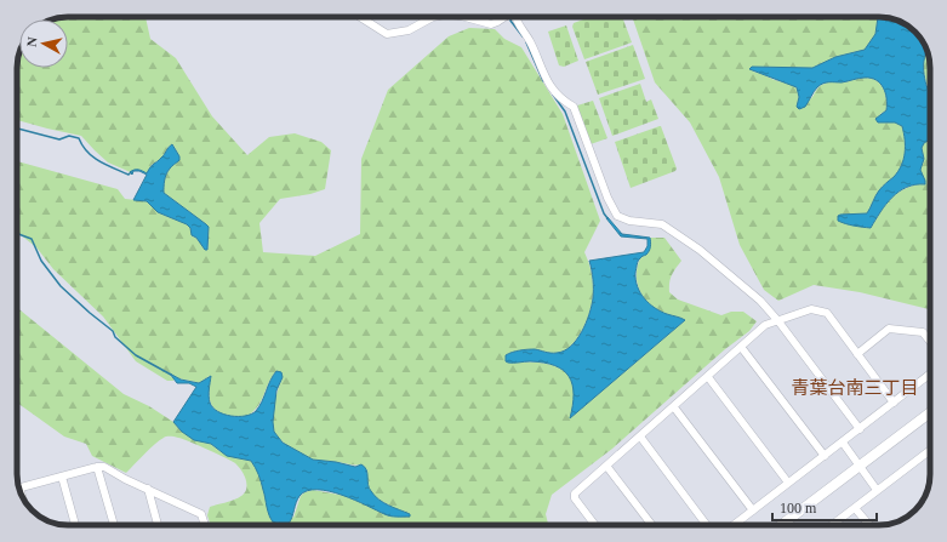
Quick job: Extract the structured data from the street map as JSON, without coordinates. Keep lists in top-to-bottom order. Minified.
{"districts":["青葉台南三丁目"],"scale_bar":"100 m","north":"left"}
